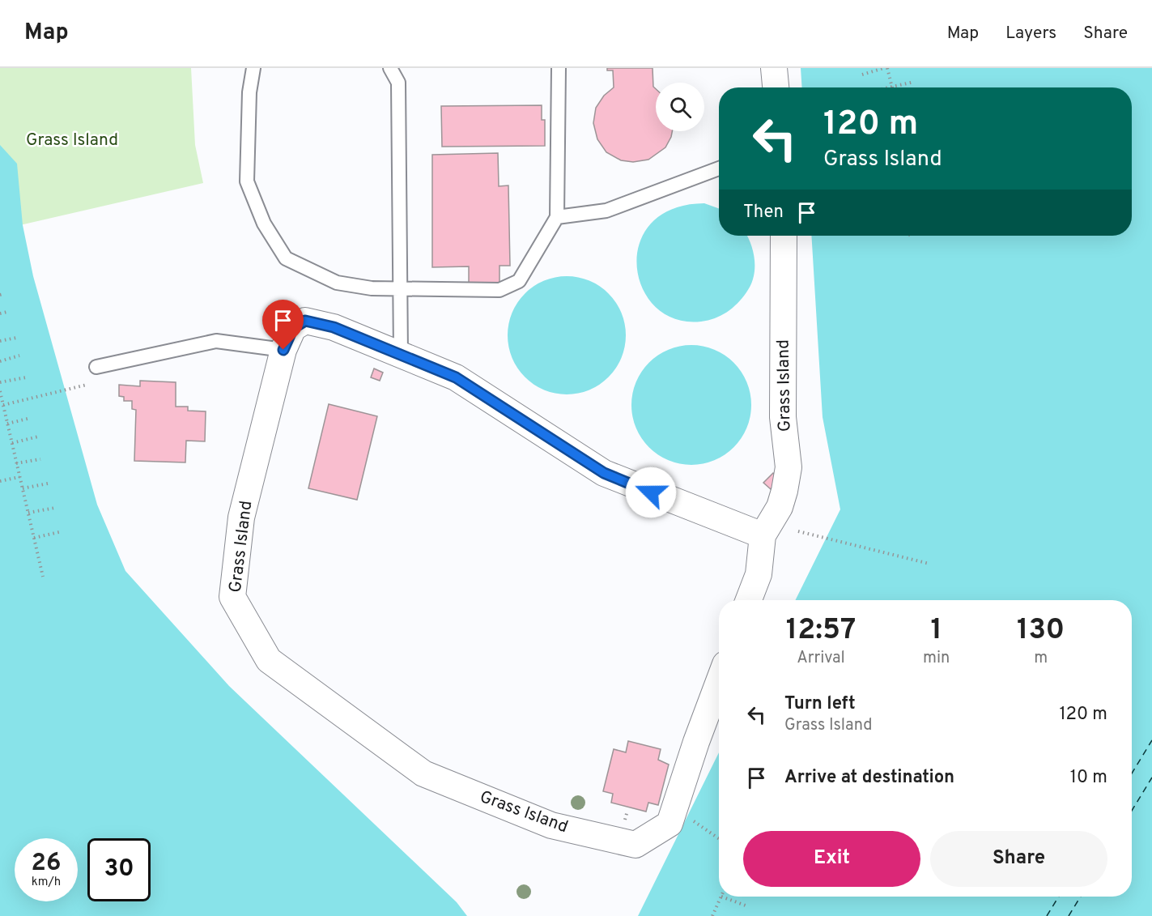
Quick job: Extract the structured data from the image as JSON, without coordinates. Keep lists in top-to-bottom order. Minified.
{"streets":{"street":["Grass Island"]},"parks":["Grass Island"],"page":{"header":"Map","nav":["Map","Layers","Share"],"turn":["120 m","Grass Island"],"then":"Then","eta":["12:57","Arrival","1","min","130","m"],"list":[{"name":"Turn left","note":"Grass Island","value":"120 m"},{"name":"Arrive at destination","value":"10 m"}],"buttons":["Exit","Share"],"speed":"26 km/h","limit":"30"}}
